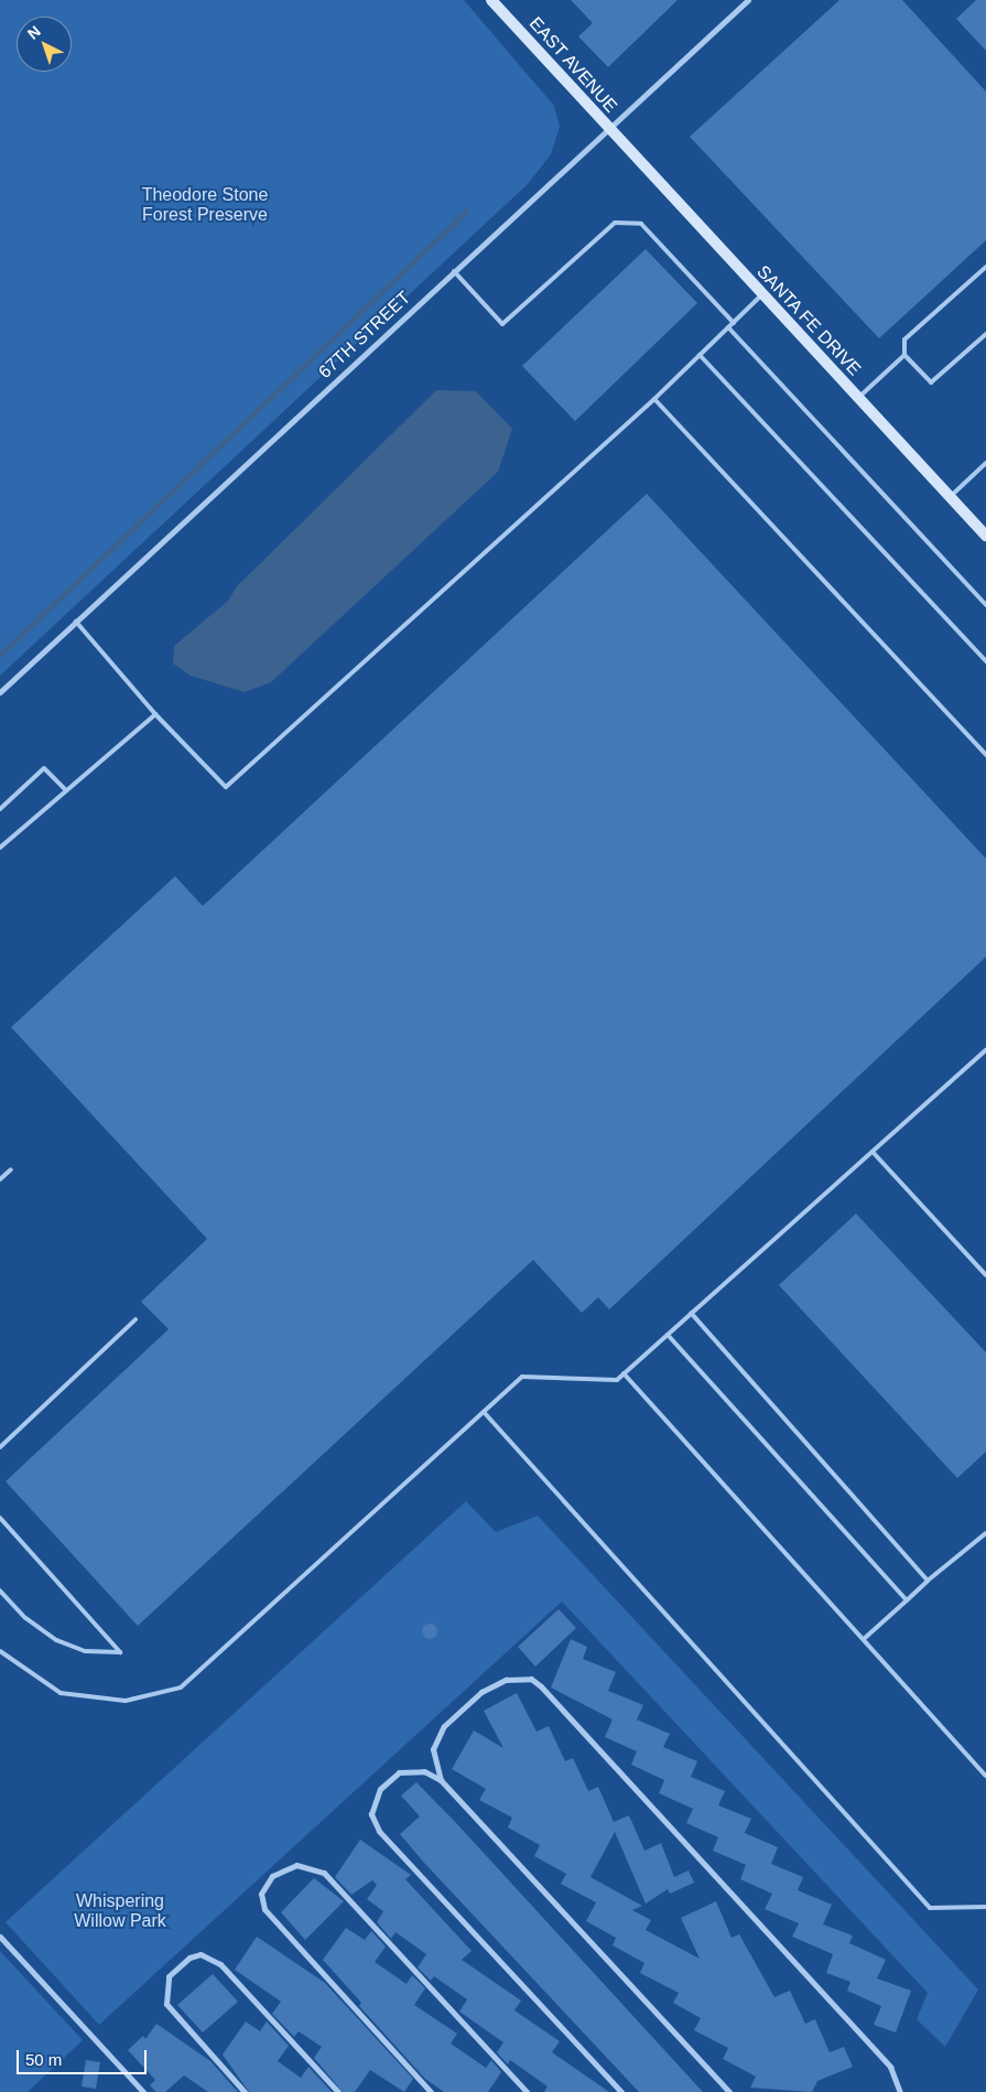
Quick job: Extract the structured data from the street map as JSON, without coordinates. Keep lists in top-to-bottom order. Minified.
{"streets":{"street":["EAST AVENUE","SANTA FE DRIVE","67TH STREET"]},"crossings":[["EAST AVENUE","SANTA FE DRIVE"],["EAST AVENUE","67TH STREET"],["SANTA FE DRIVE","67TH STREET"]],"parks":["Theodore Stone Forest Preserve","Whispering Willow Park"],"scale_bar":"50 m","north":"top left"}
